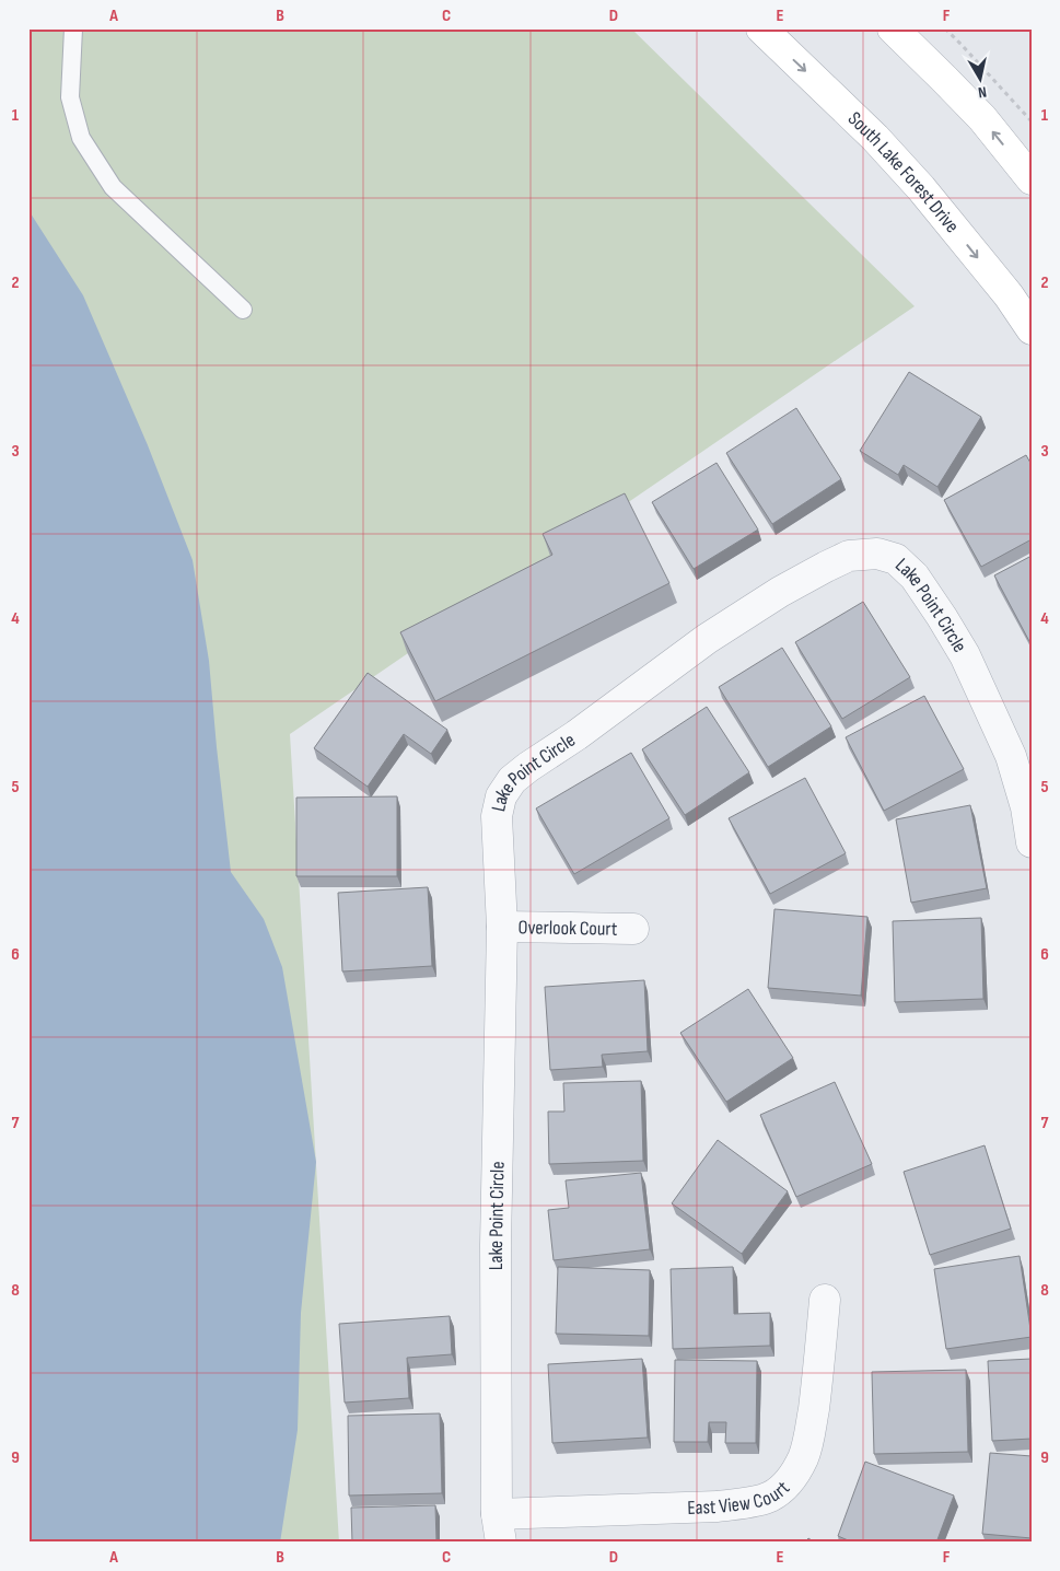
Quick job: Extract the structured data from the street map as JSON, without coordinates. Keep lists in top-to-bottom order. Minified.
{"streets":{"main road":["South Lake Forest Drive"],"street":["Lake Point Circle","Overlook Court","East View Court"]},"crossings":[["Lake Point Circle","Overlook Court"],["Lake Point Circle","East View Court"]],"north":"bottom","grid":{"columns":["A","B","C","D","E","F"],"rows":["1","2","3","4","5","6","7","8","9"]}}
